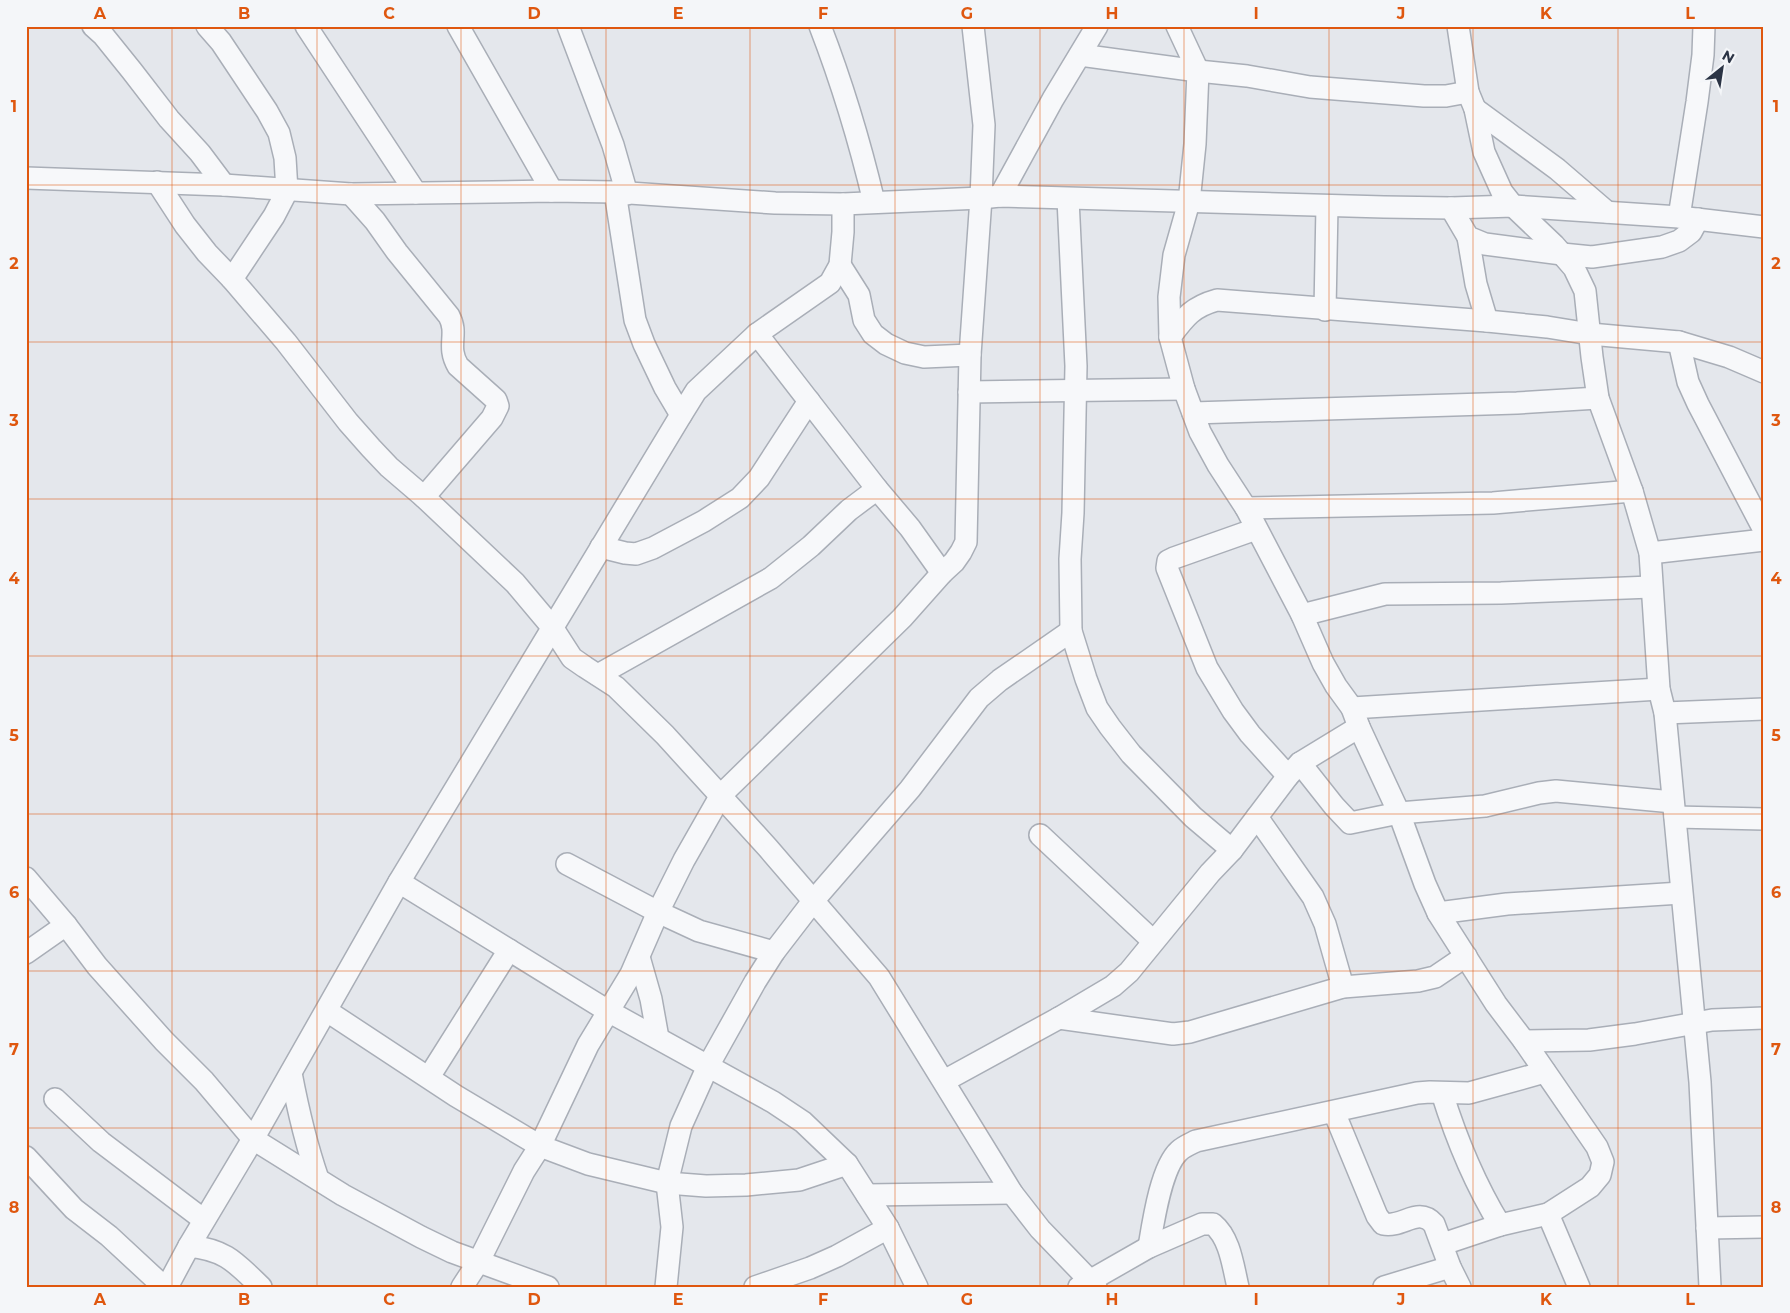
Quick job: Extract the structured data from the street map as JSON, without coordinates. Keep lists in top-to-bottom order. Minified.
{"north":"top right","grid":{"columns":["A","B","C","D","E","F","G","H","I","J","K","L"],"rows":["1","2","3","4","5","6","7","8"]}}
